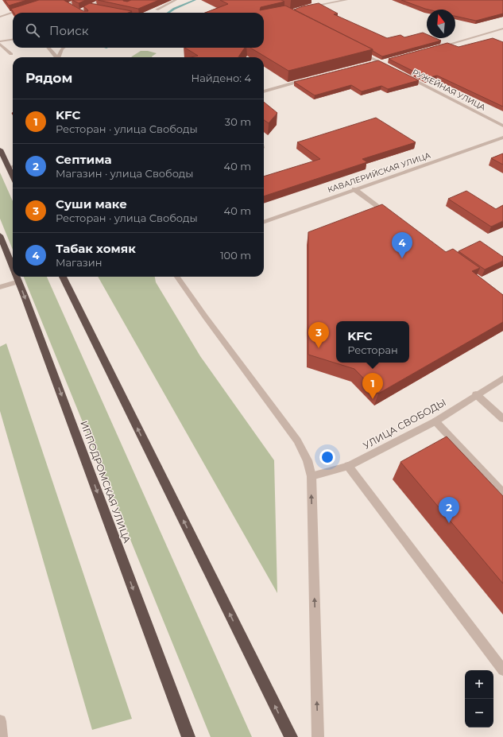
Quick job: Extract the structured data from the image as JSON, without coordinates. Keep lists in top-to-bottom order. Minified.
{"streets":{"highway":["ИППОДРОМСКАЯ УЛИЦА"],"street":["РУЖЕЙНАЯ УЛИЦА","КАВАЛЕРИЙСКАЯ УЛИЦА","УЛИЦА СВОБОДЫ"]},"north":"top","page":{"search":"Поиск","heading":["Рядом","Найдено: 4"],"list":[{"mark":"1","name":"KFC","note":"Ресторан · улица Свободы","value":"30 m"},{"mark":"2","name":"Септима","note":"Магазин · улица Свободы","value":"40 m"},{"mark":"3","name":"Суши маке","note":"Ресторан · улица Свободы","value":"40 m"},{"mark":"4","name":"Табак хомяк","note":"Магазин","value":"100 m"}],"pins":["4","3","1","2"],"popup":["KFC","Ресторан"],"map_buttons":["+","−"]}}
